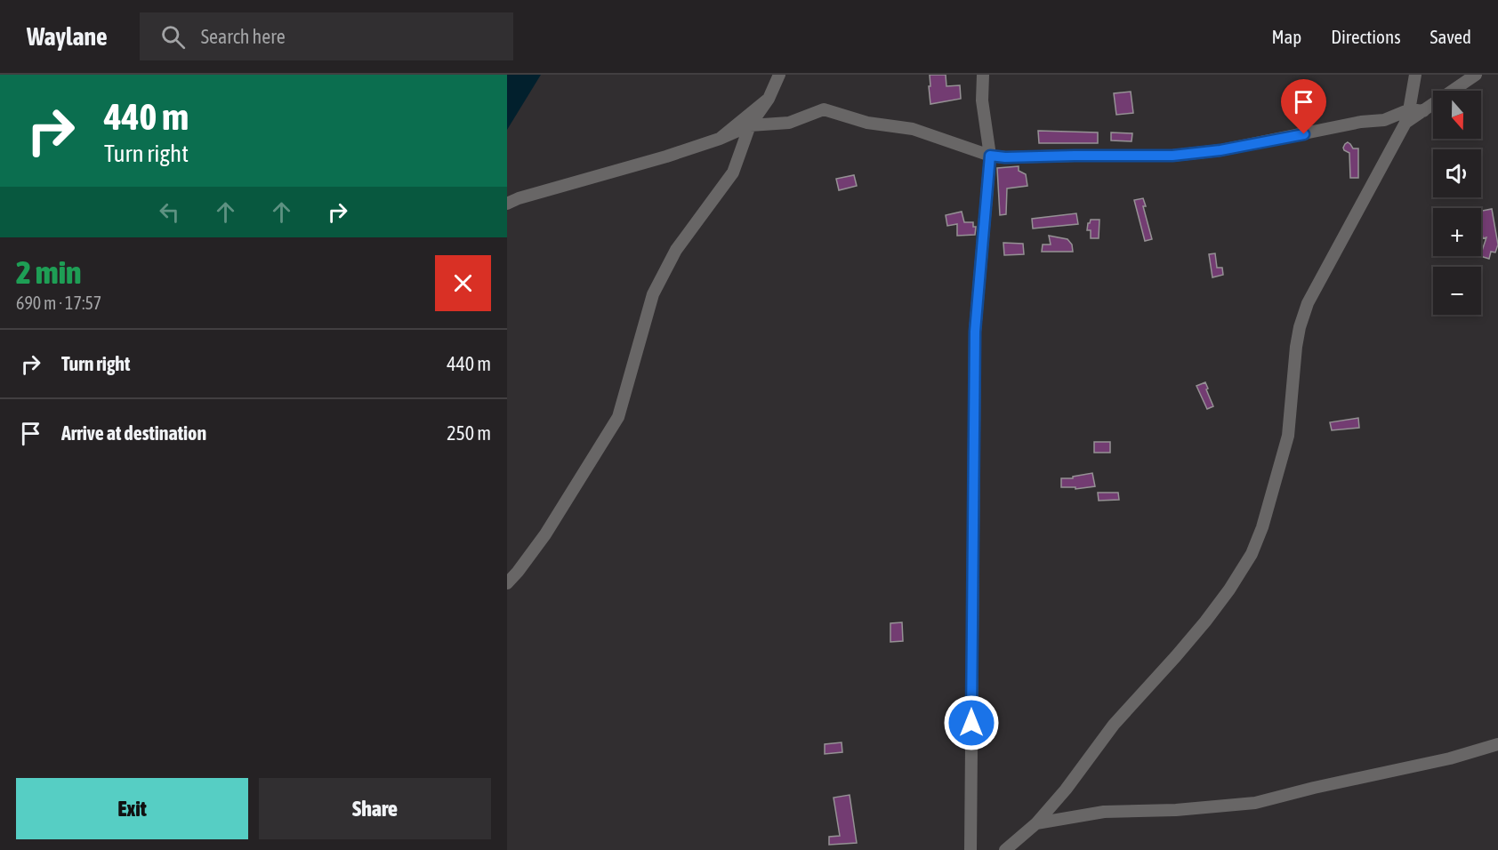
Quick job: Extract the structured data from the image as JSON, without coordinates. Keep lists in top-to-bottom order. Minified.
{"north":"bottom","page":{"header":"Waylane","search":"Search here","nav":["Map","Directions","Saved"],"turn":["440 m","Turn right"],"map_buttons":["+","−"],"heading":["2 min","690 m · 17:57"],"list":[{"name":"Turn right","value":"440 m"},{"name":"Arrive at destination","value":"250 m"}],"buttons":["Exit","Share"]}}
